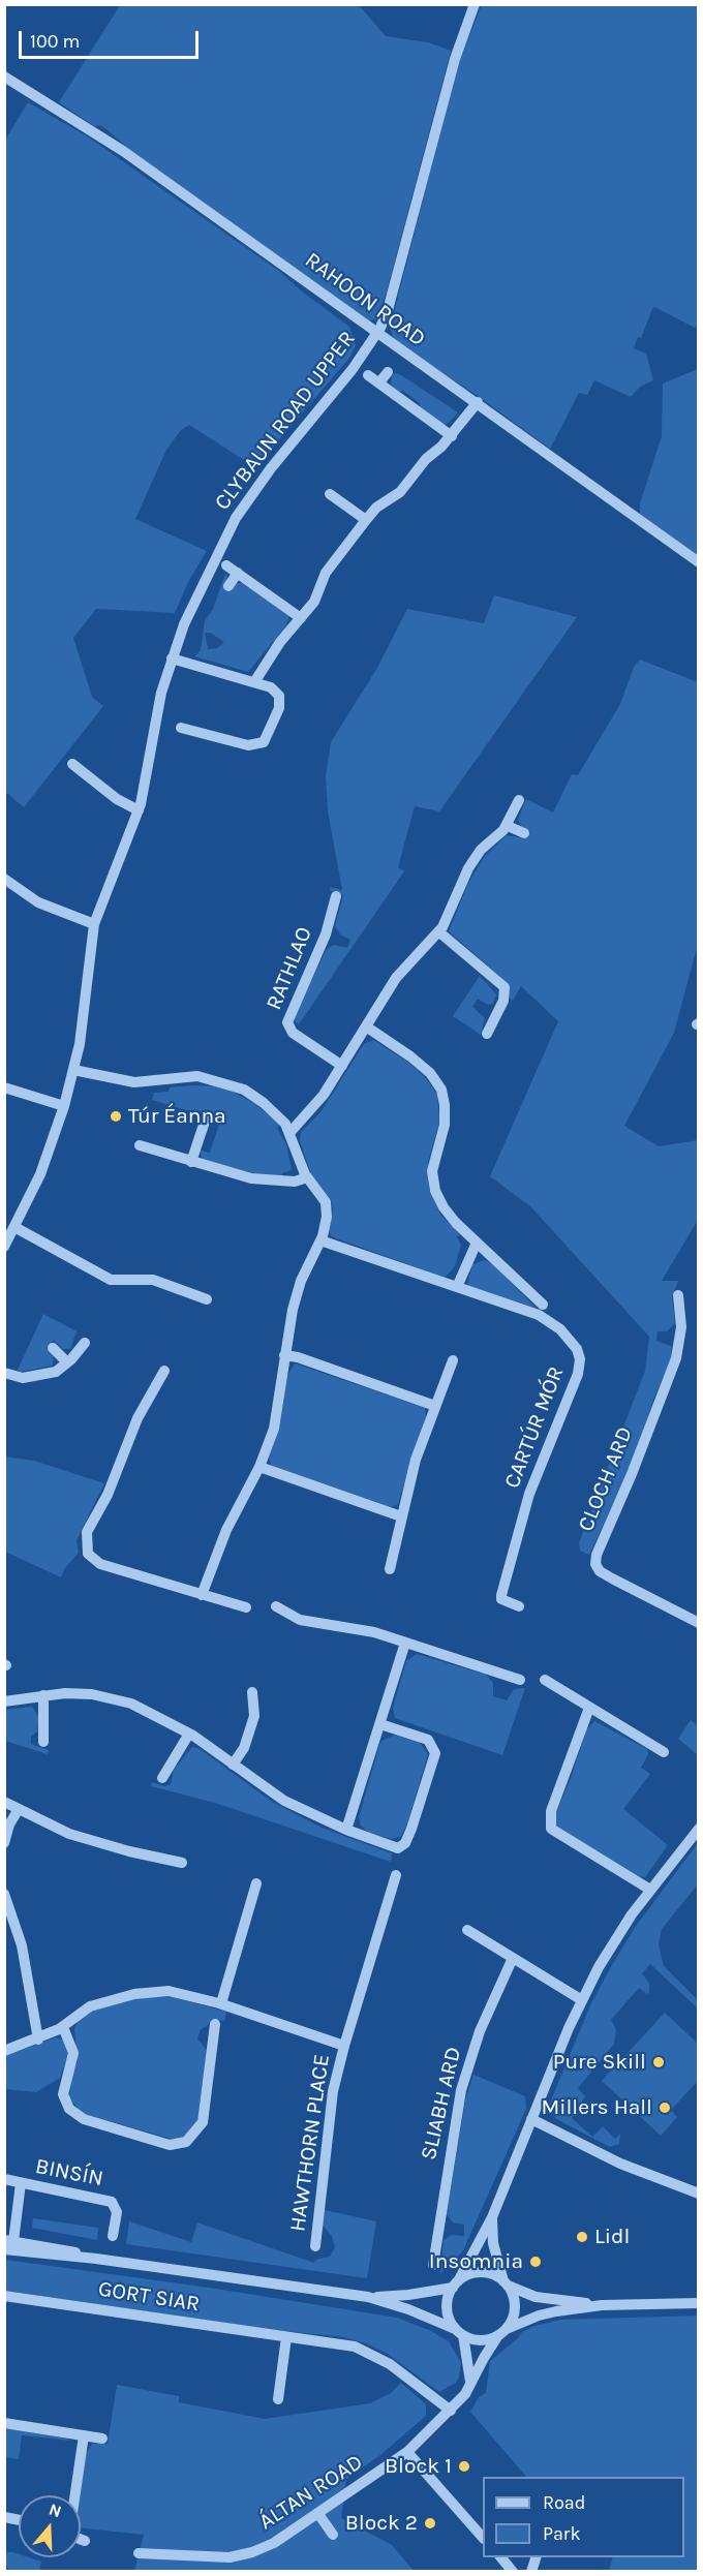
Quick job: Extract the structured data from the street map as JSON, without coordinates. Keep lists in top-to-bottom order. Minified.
{"streets":{"street":["RAHOON ROAD","CLYBAUN ROAD UPPER","RATHLAO","CARTÚR MÓR","CLOCH ARD","SLIABH ARD","HAWTHORN PLACE","BINSÍN","GORT SIAR","ÁLTAN ROAD"]},"crossings":[["RAHOON ROAD","CLYBAUN ROAD UPPER"],["GORT SIAR","ÁLTAN ROAD"]],"places":["Túr Éanna","Pure Skill","Millers Hall","Lidl","Insomnia","Block 1","Block 2"],"legend":["Road","Park"],"scale_bar":"100 m","north":"top"}
